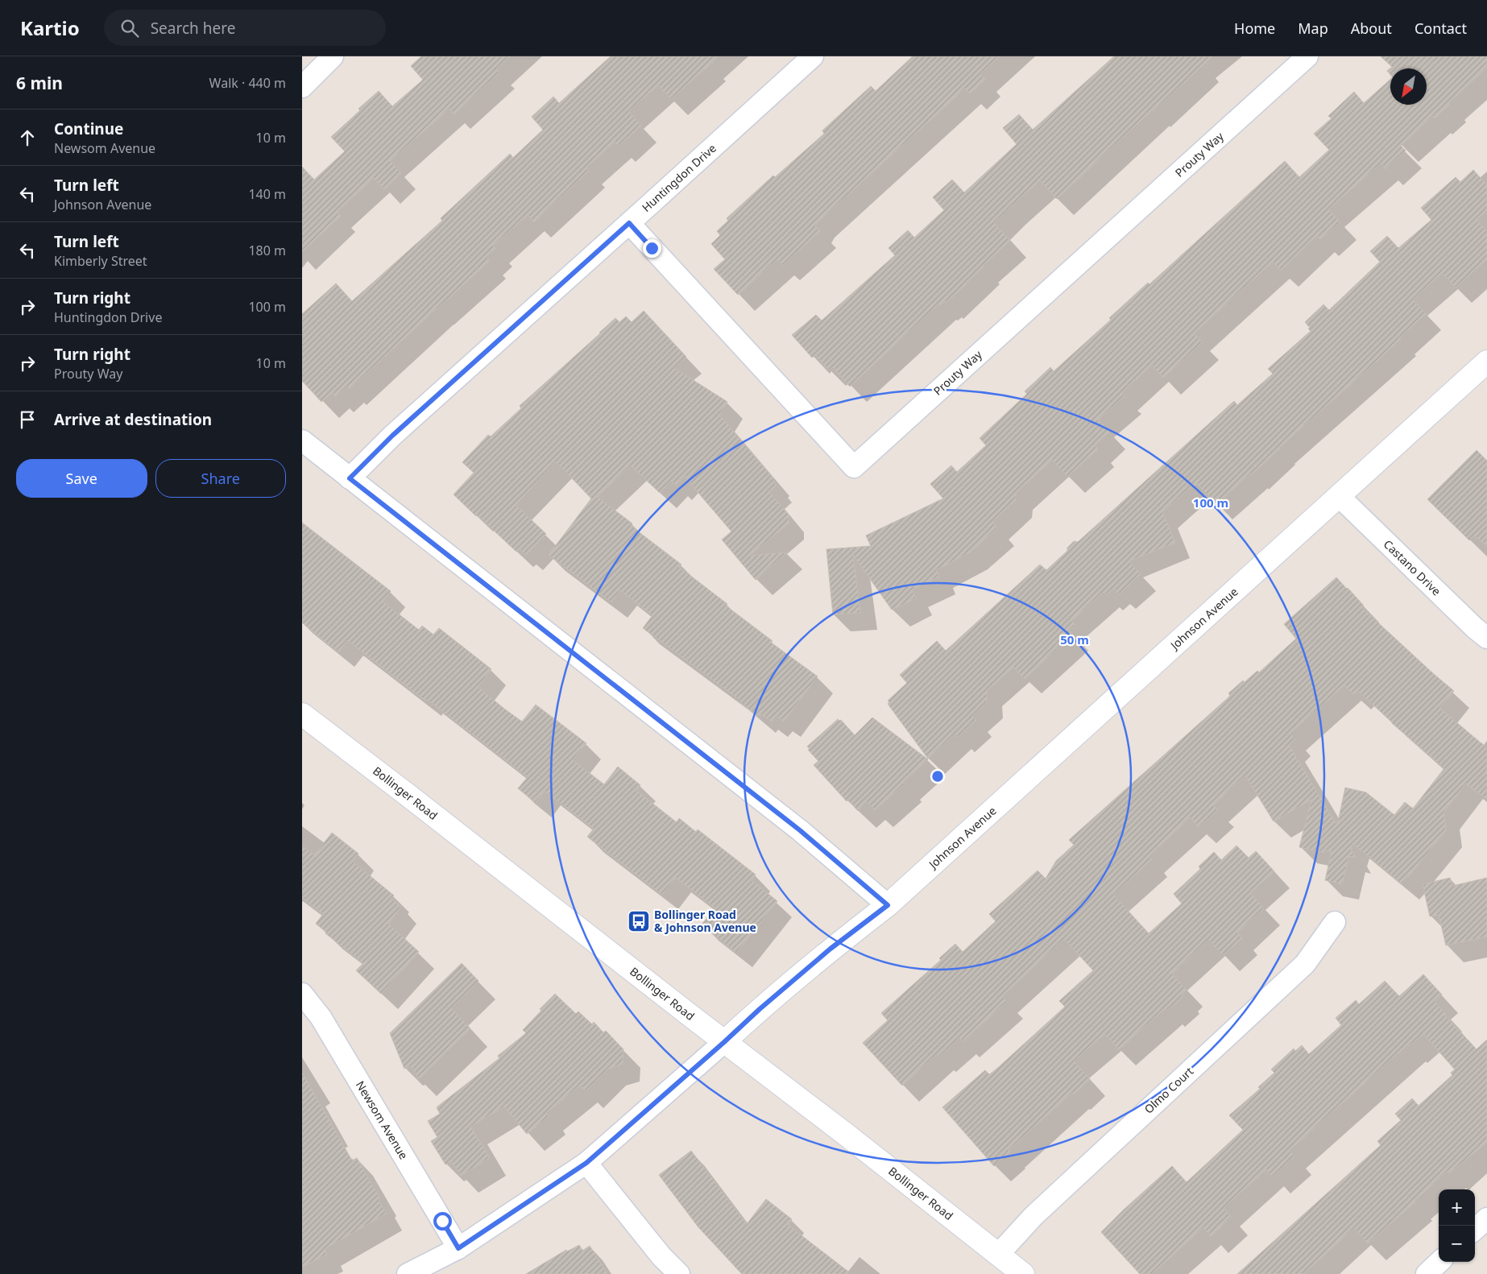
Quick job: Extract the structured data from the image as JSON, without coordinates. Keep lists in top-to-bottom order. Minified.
{"streets":{"street":["Prouty Way","Huntingdon Drive","Castano Drive","Johnson Avenue","Bollinger Road","Olmo Court","Newsom Avenue"]},"crossings":[["Prouty Way","Huntingdon Drive"],["Castano Drive","Johnson Avenue"],["Johnson Avenue","Bollinger Road"],["Johnson Avenue","Newsom Avenue"],["Bollinger Road","Olmo Court"]],"places":{"bus stop":["Bollinger Road & Johnson Avenue"]},"north":"bottom left","page":{"header":"Kartio","search":"Search here","nav":["Home","Map","About","Contact"],"heading":["6 min","Walk · 440 m"],"list":[["Continue","Newsom Avenue","10 m"],["Turn left","Johnson Avenue","140 m"],["Turn left","Kimberly Street","180 m"],["Turn right","Huntingdon Drive","100 m"],["Turn right","Prouty Way","10 m"],"Arrive at destination"],"buttons":["Save","Share"],"map_buttons":["+","−"]},"rings":["100 m","50 m"]}
